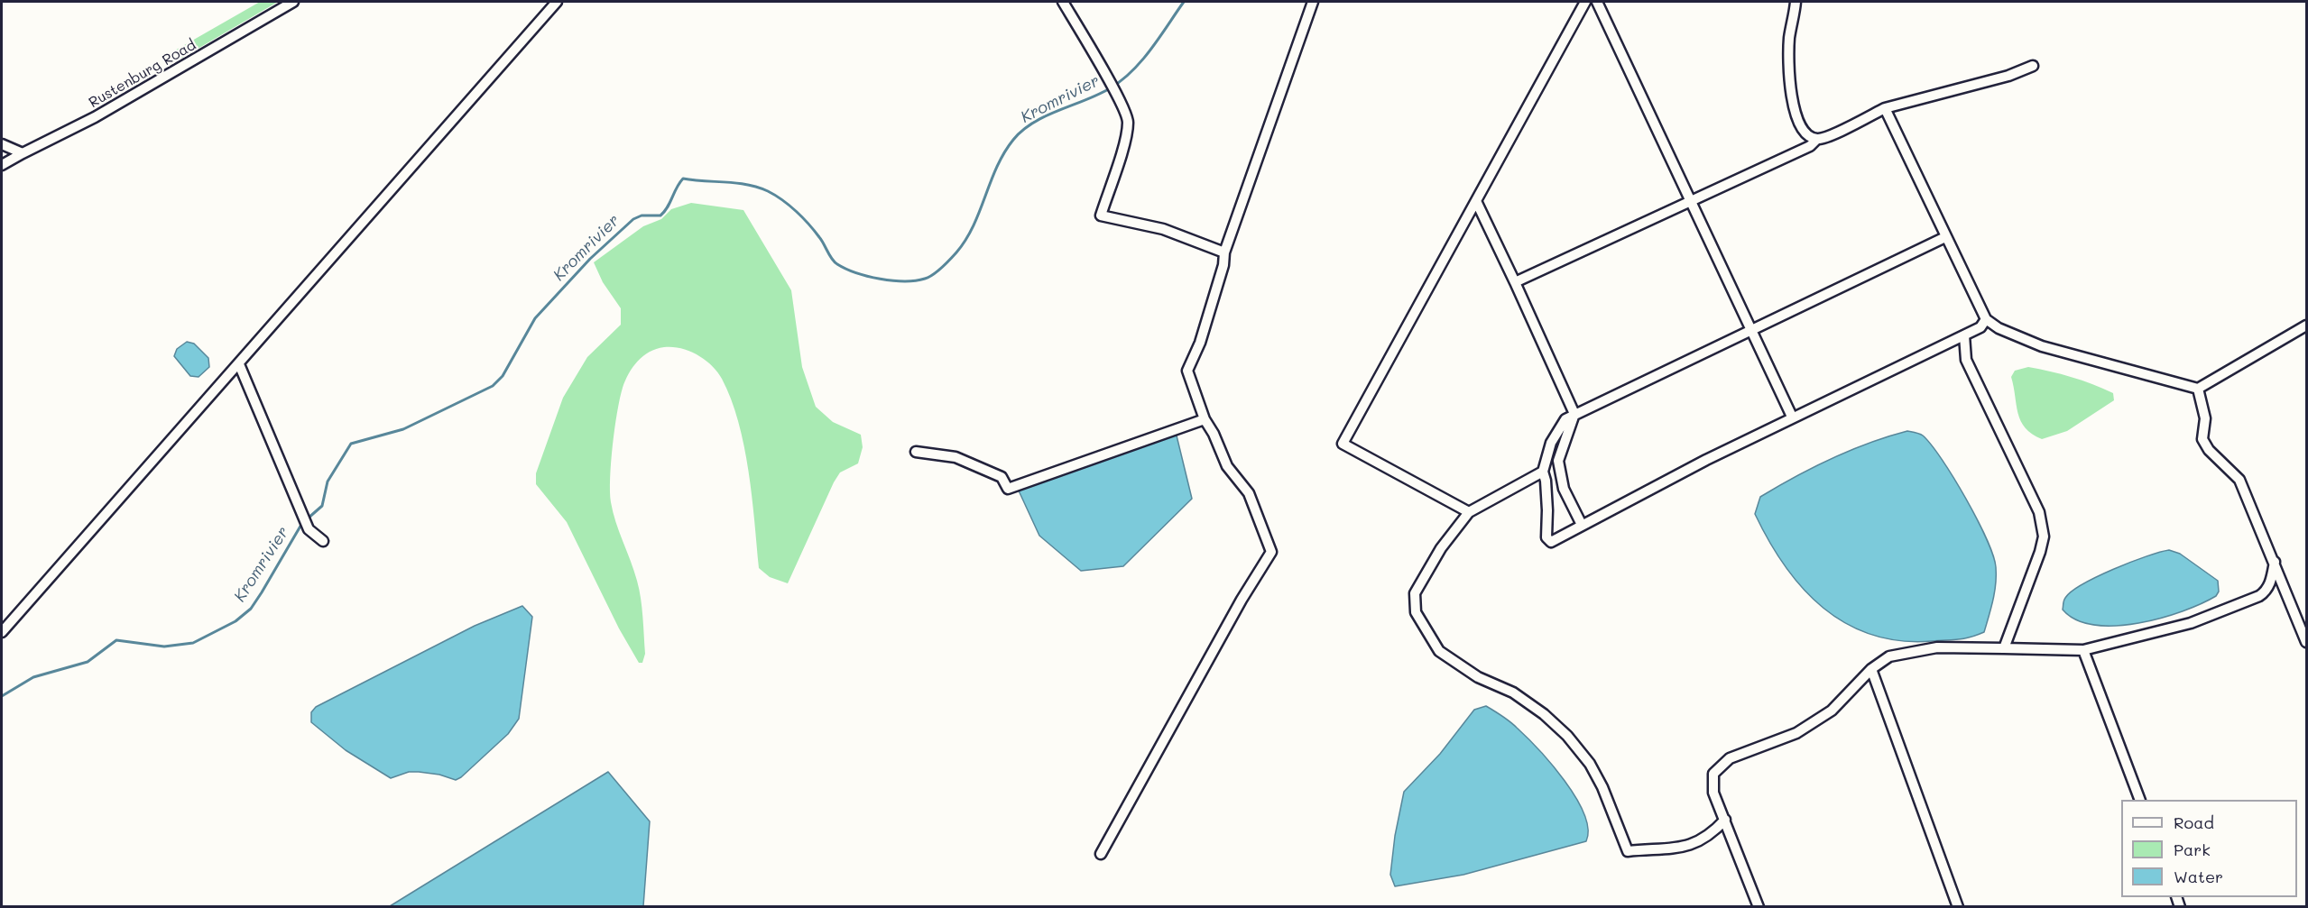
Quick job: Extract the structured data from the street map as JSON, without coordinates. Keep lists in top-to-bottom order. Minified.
{"streets":{"street":["Rustenburg Road"]},"water":["Kromrivier"],"legend":["Road","Park","Water"]}
